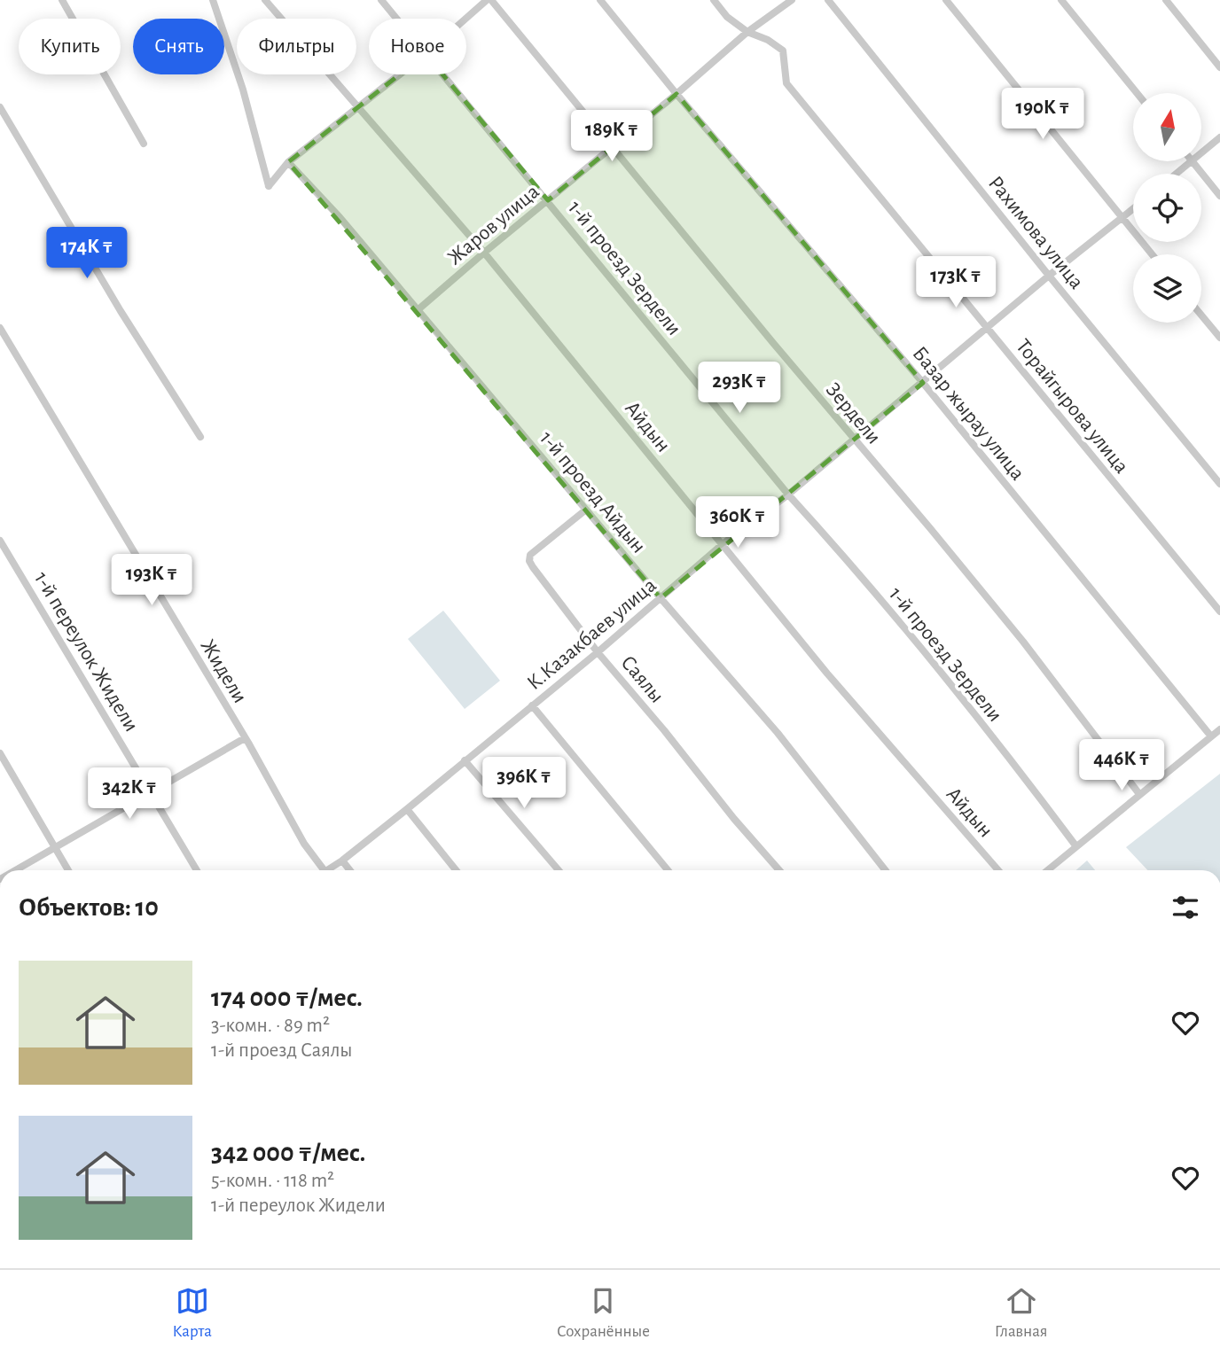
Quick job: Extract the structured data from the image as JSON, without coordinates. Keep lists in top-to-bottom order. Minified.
{"streets":{"street":["Жаров улица","Рахимова улица","1-й проезд Зердели","Торайгырова улица","Зердели","Базар жырау улица","Айдын","1-й проезд Айдын","К.Казакбаев улица","1-й переулок Жидели","Жидели","Саялы"]},"crossings":[["Жаров улица","1-й проезд Зердели"],["Жаров улица","Торайгырова улица"],["Жаров улица","Зердели"],["Жаров улица","Базар жырау улица"],["Жаров улица","Айдын"],["Жаров улица","1-й проезд Айдын"],["Рахимова улица","К.Казакбаев улица"],["1-й проезд Зердели","К.Казакбаев улица"],["Торайгырова улица","К.Казакбаев улица"],["Зердели","К.Казакбаев улица"],["Базар жырау улица","К.Казакбаев улица"],["Айдын","К.Казакбаев улица"],["1-й проезд Айдын","К.Казакбаев улица"],["1-й проезд Айдын","Саялы"],["К.Казакбаев улица","Саялы"]],"north":"top","page":{"chip":["Купить","Снять","Фильтры","Новое"],"price":["190K ₸","189K ₸","174K ₸","173K ₸","293K ₸","360K ₸","193K ₸","446K ₸","396K ₸","342K ₸"],"heading":"Объектов: 10","list":[{"name":"174 000 ₸/мес.","note":"3-комн. · 89 m² · 1-й проезд Саялы"},{"name":"342 000 ₸/мес.","note":"5-комн. · 118 m² · 1-й переулок Жидели"}],"tabs":["Карта","Сохранённые","Главная"]}}
